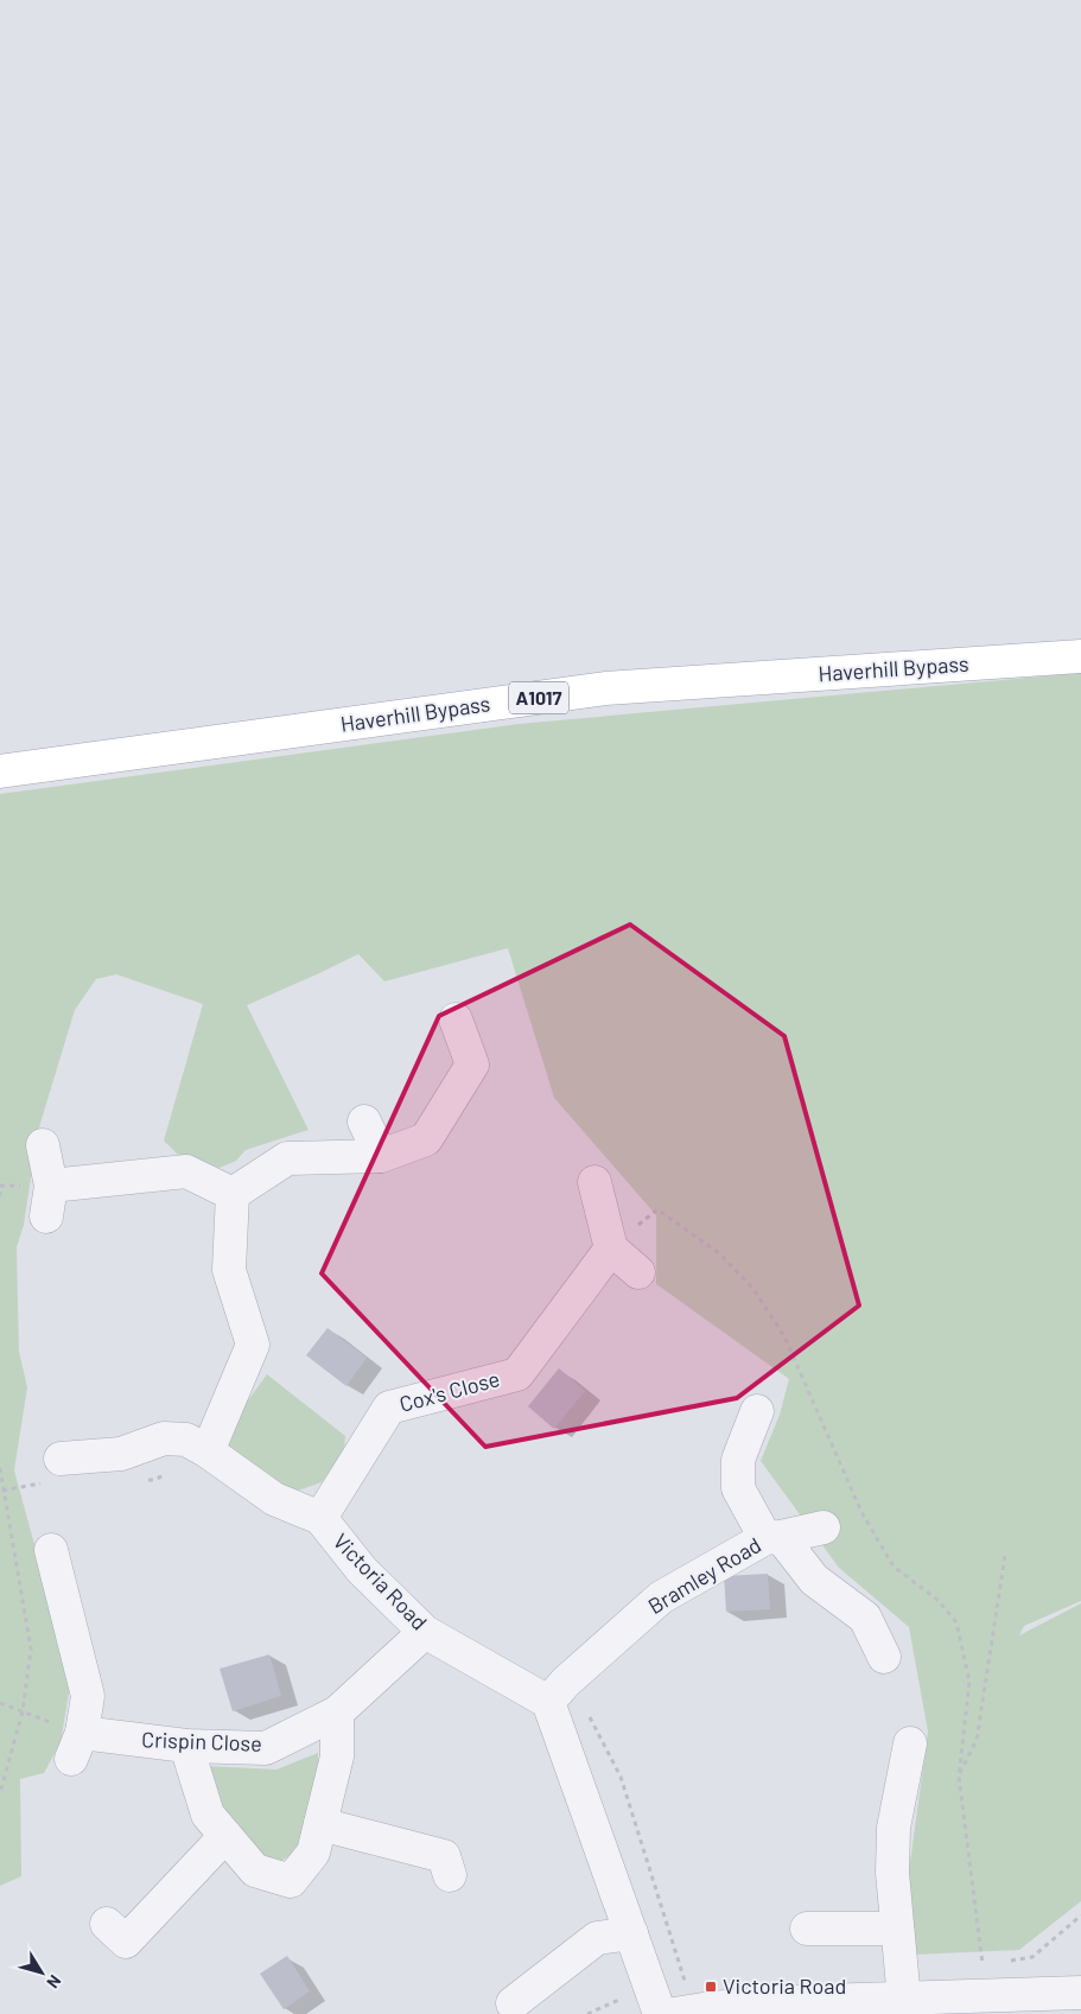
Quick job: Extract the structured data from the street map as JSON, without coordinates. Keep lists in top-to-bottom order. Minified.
{"streets":{"main road":["Haverhill Bypass","A1017"],"street":["Cox's Close","Bramley Road","Victoria Road","Crispin Close"]},"crossings":[["Cox's Close","Victoria Road"],["Bramley Road","Victoria Road"],["Victoria Road","Crispin Close"]],"places":{"transit":["Victoria Road"]},"north":"bottom right"}
